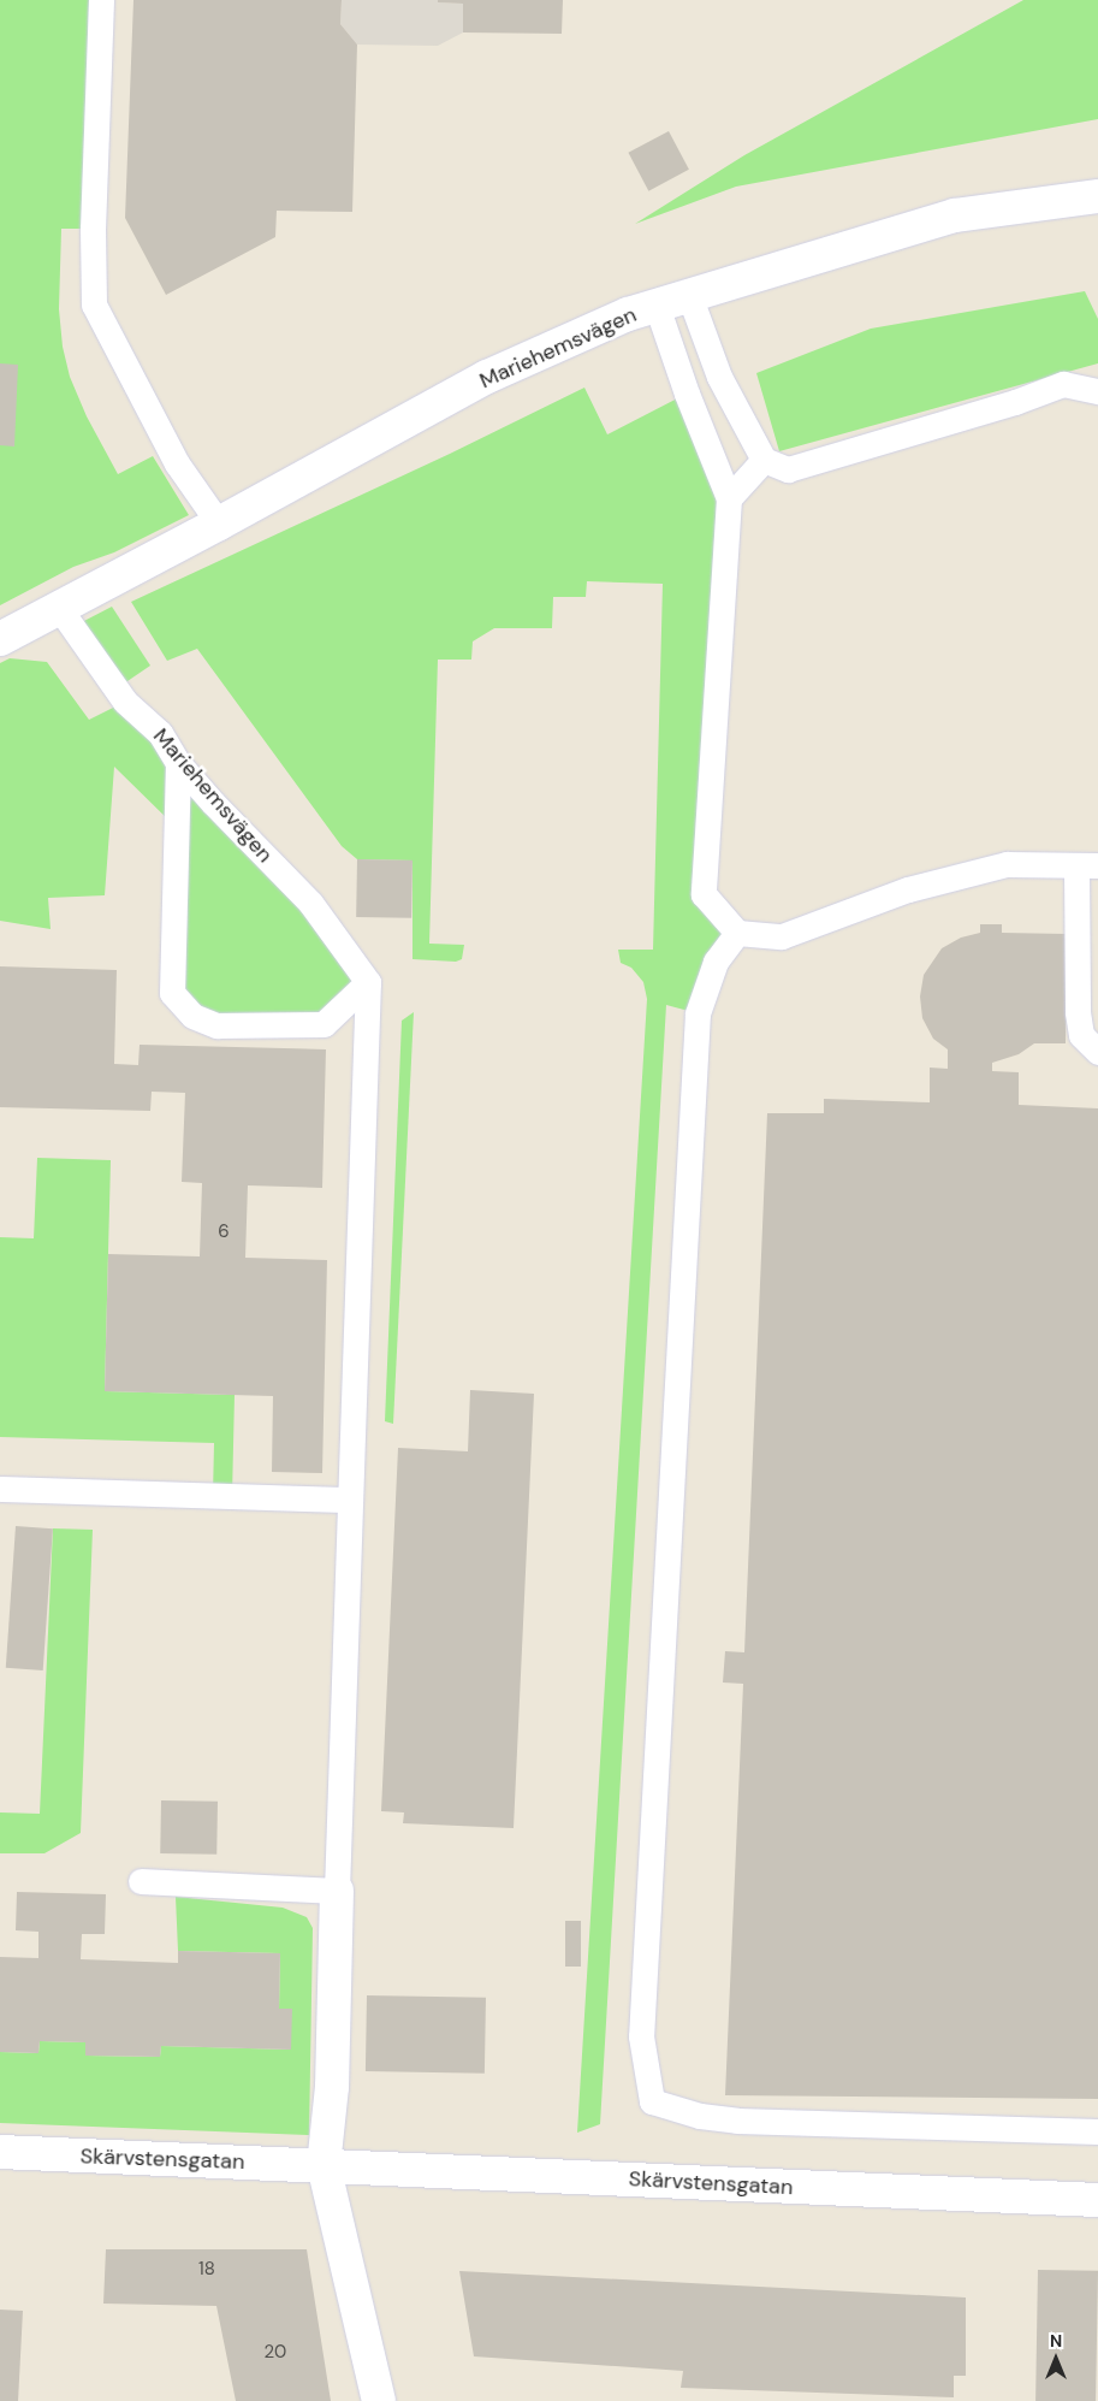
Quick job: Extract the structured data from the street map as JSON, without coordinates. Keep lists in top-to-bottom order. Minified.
{"streets":{"street":["Mariehemsvägen","Skärvstensgatan"]},"house_numbers":["6","18","20"],"north":"top"}
